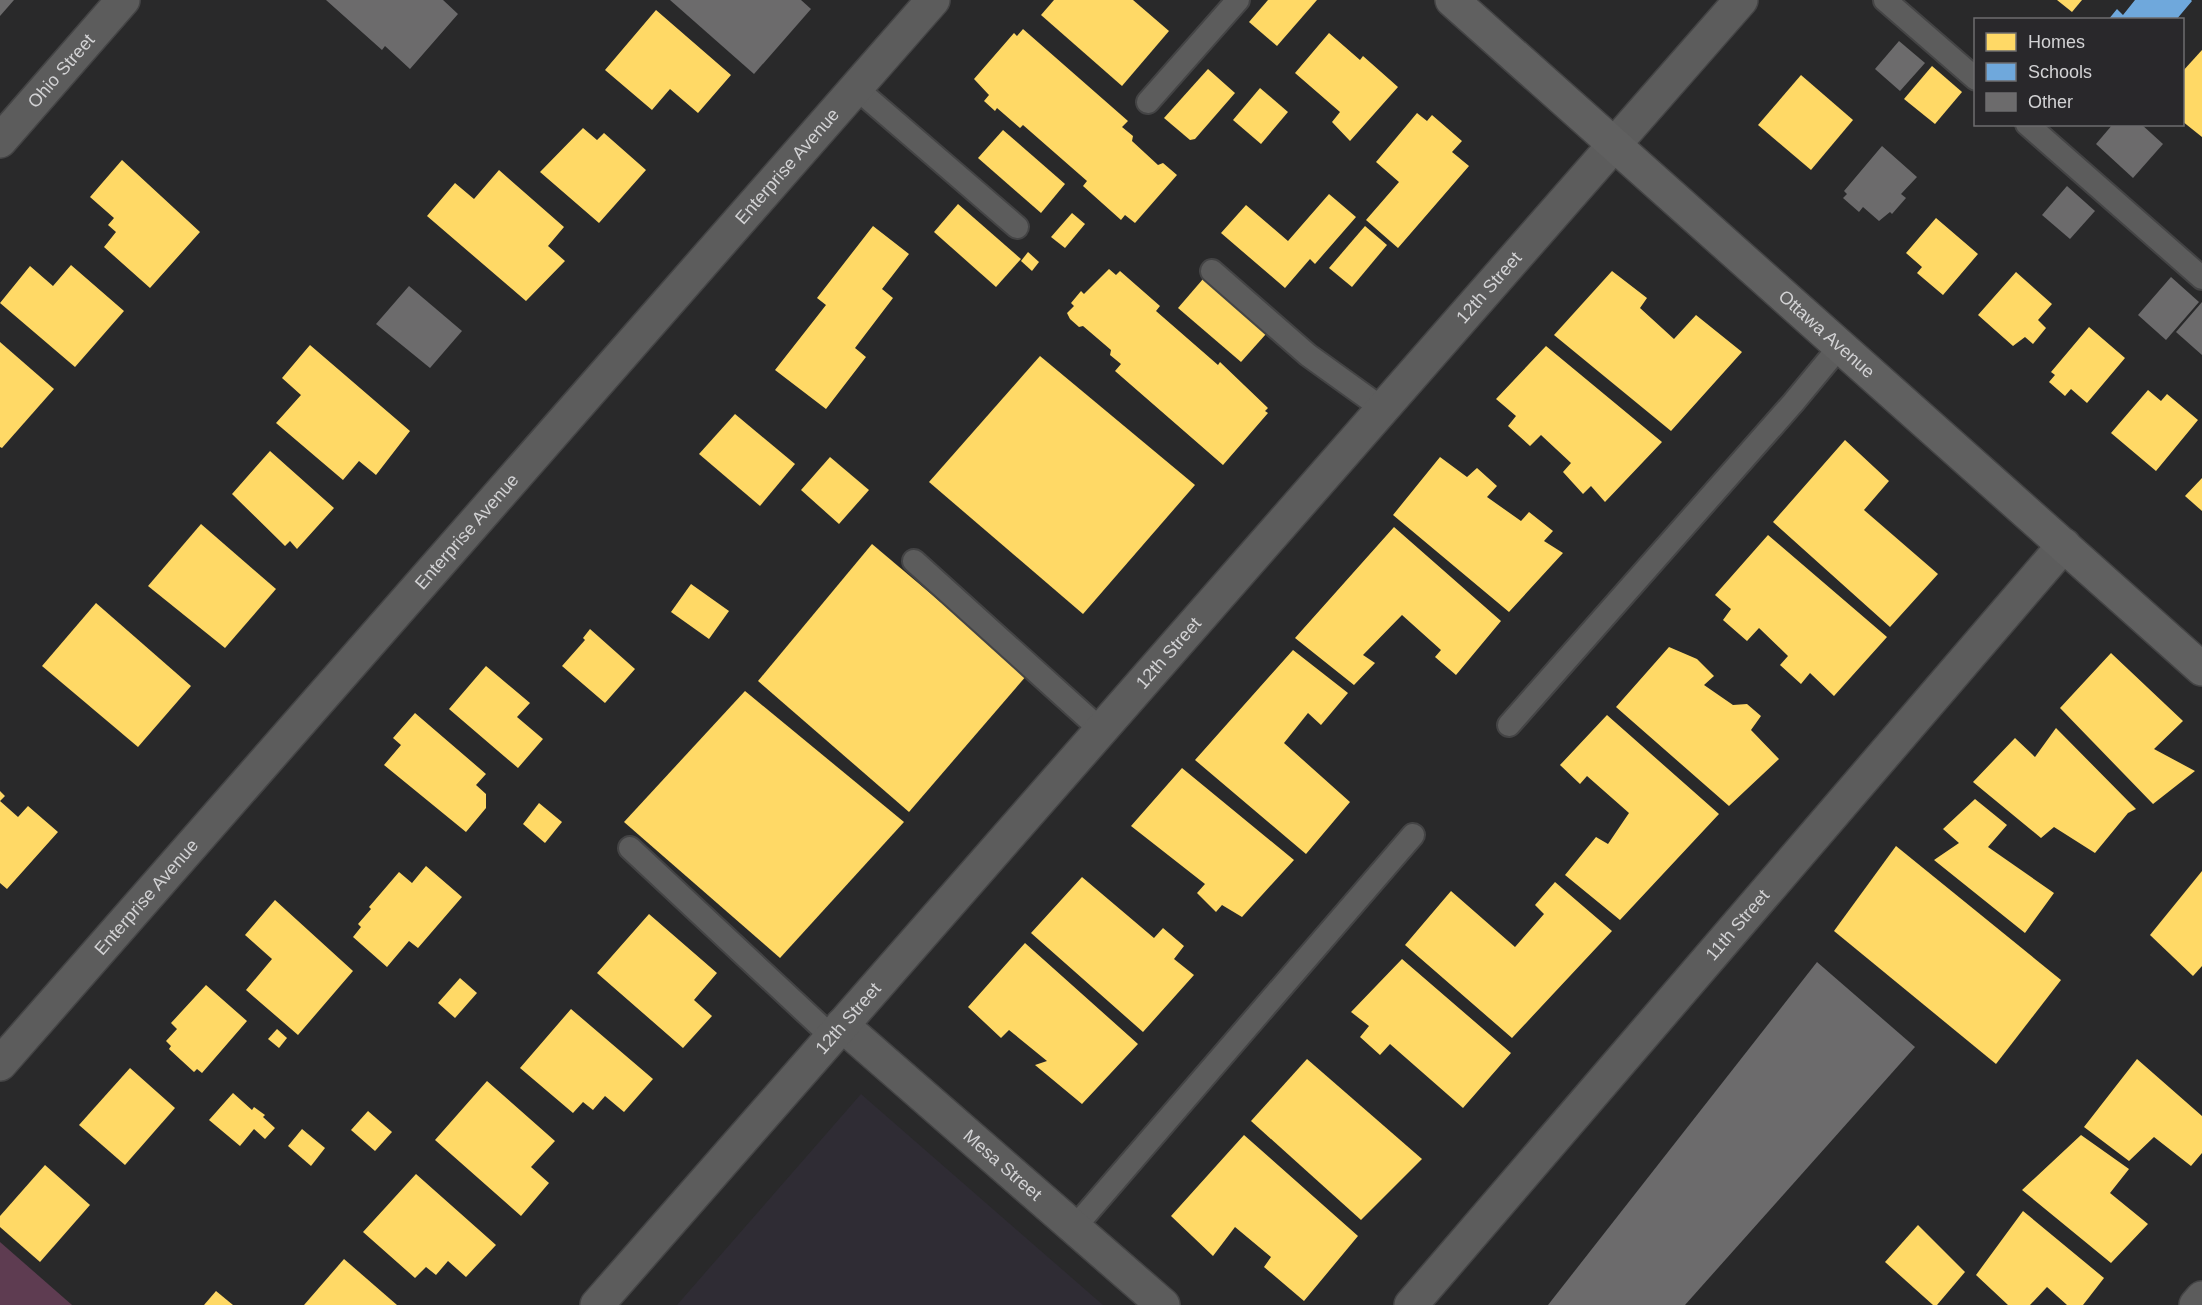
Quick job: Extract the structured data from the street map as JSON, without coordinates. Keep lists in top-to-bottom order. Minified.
{"streets":{"street":["Ohio Street","Enterprise Avenue","12th Street","Ottawa Avenue","11th Street","Mesa Street"]},"crossings":[["12th Street","Ottawa Avenue"],["12th Street","Mesa Street"],["Ottawa Avenue","11th Street"]],"legend":["Homes","Schools","Other"]}
